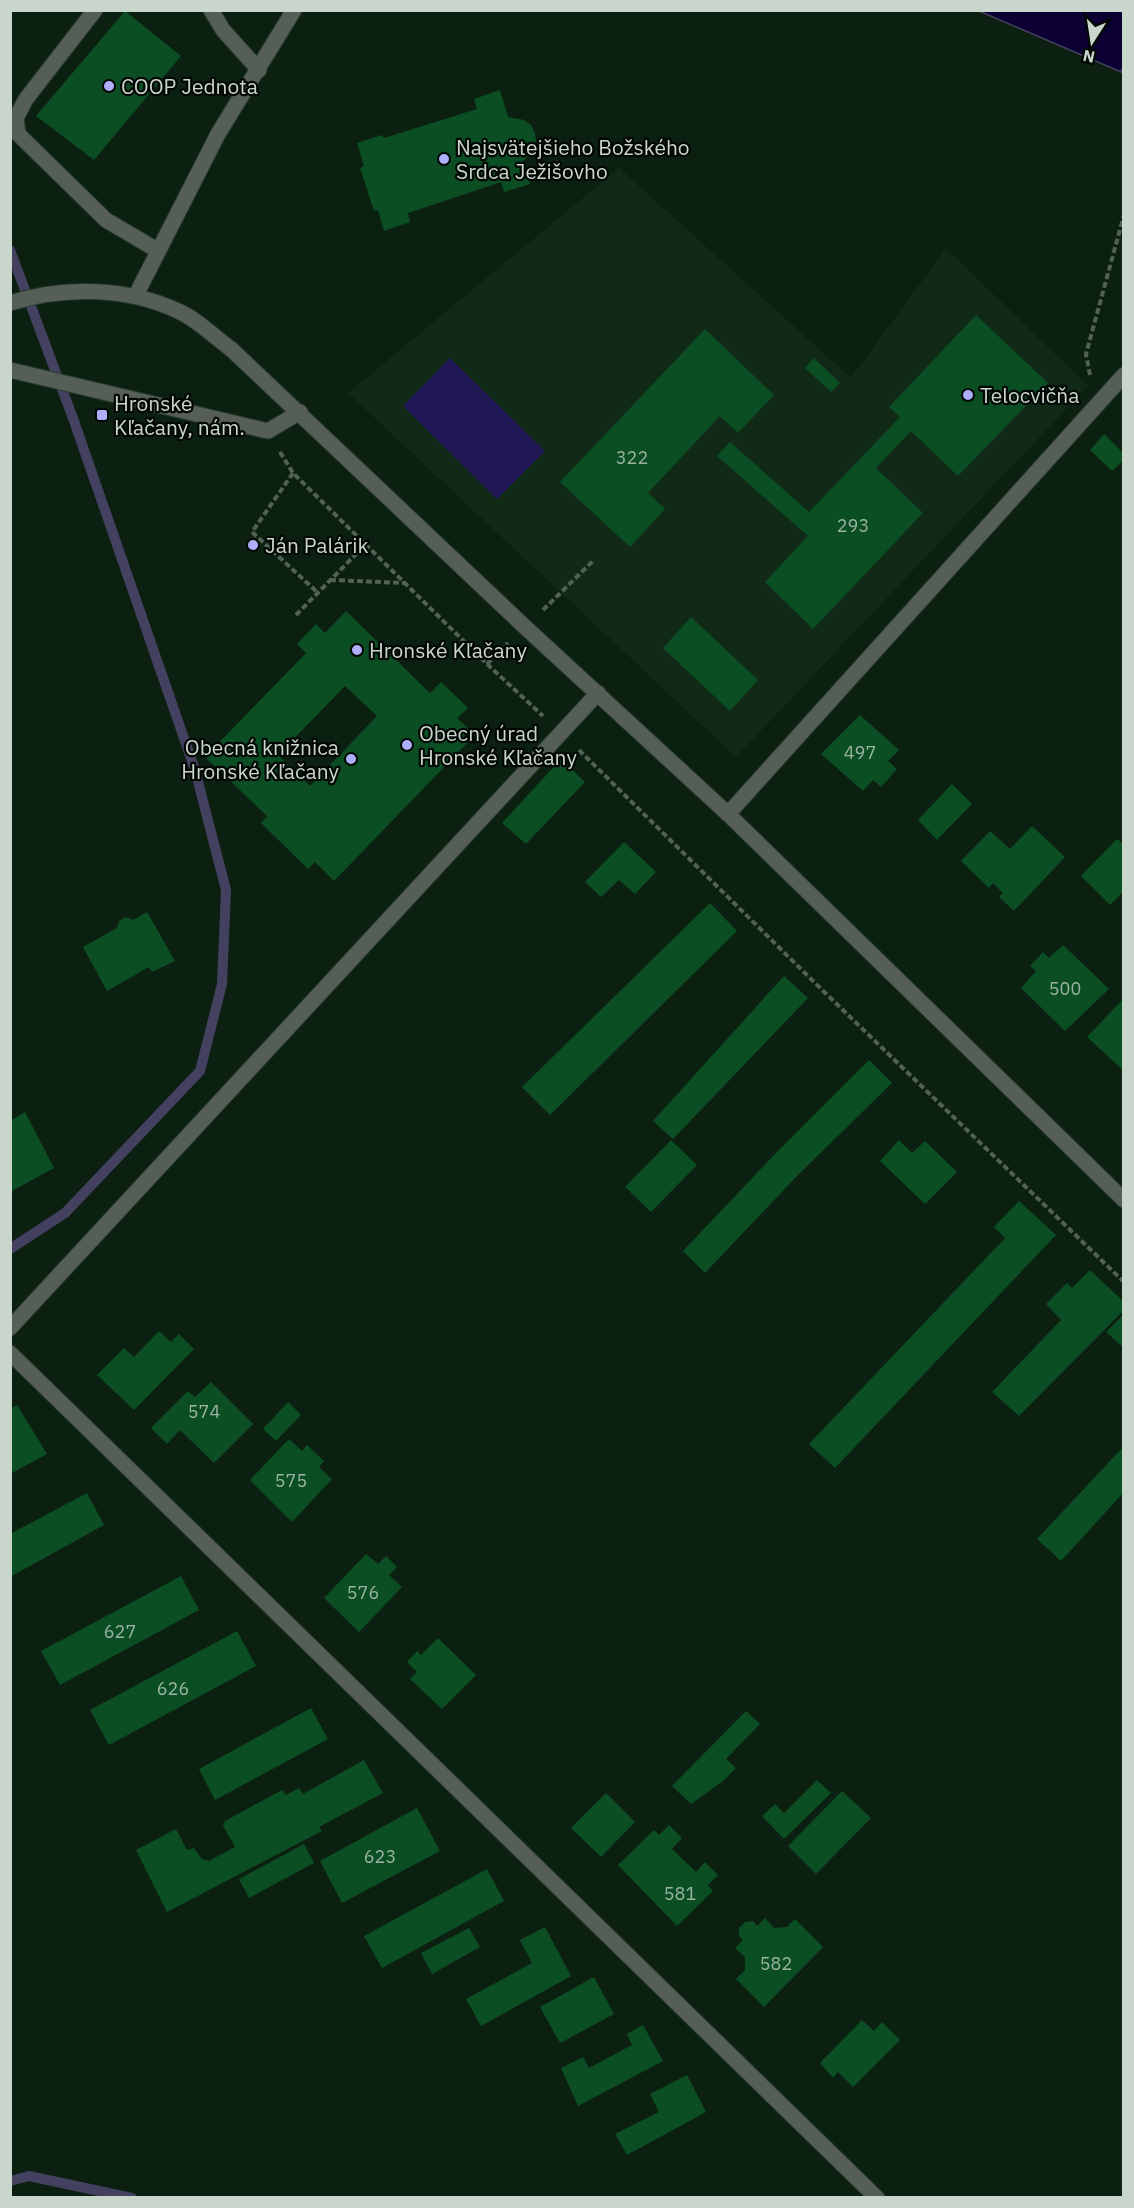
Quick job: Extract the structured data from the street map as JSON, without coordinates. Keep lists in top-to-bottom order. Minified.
{"places":{"other":["COOP Jednota","Najsvätejšieho Božského Srdca Ježišovho","Telocvičňa","Ján Palárik","Hronské Kľačany","Obecný úrad Hronské Kľačany","Obecná knižnica Hronské Kľačany"],"transit":["Hronské Kľačany, nám."]},"house_numbers":["322","293","497","500","574","575","576","627","626","623","581","582"],"north":"bottom"}
